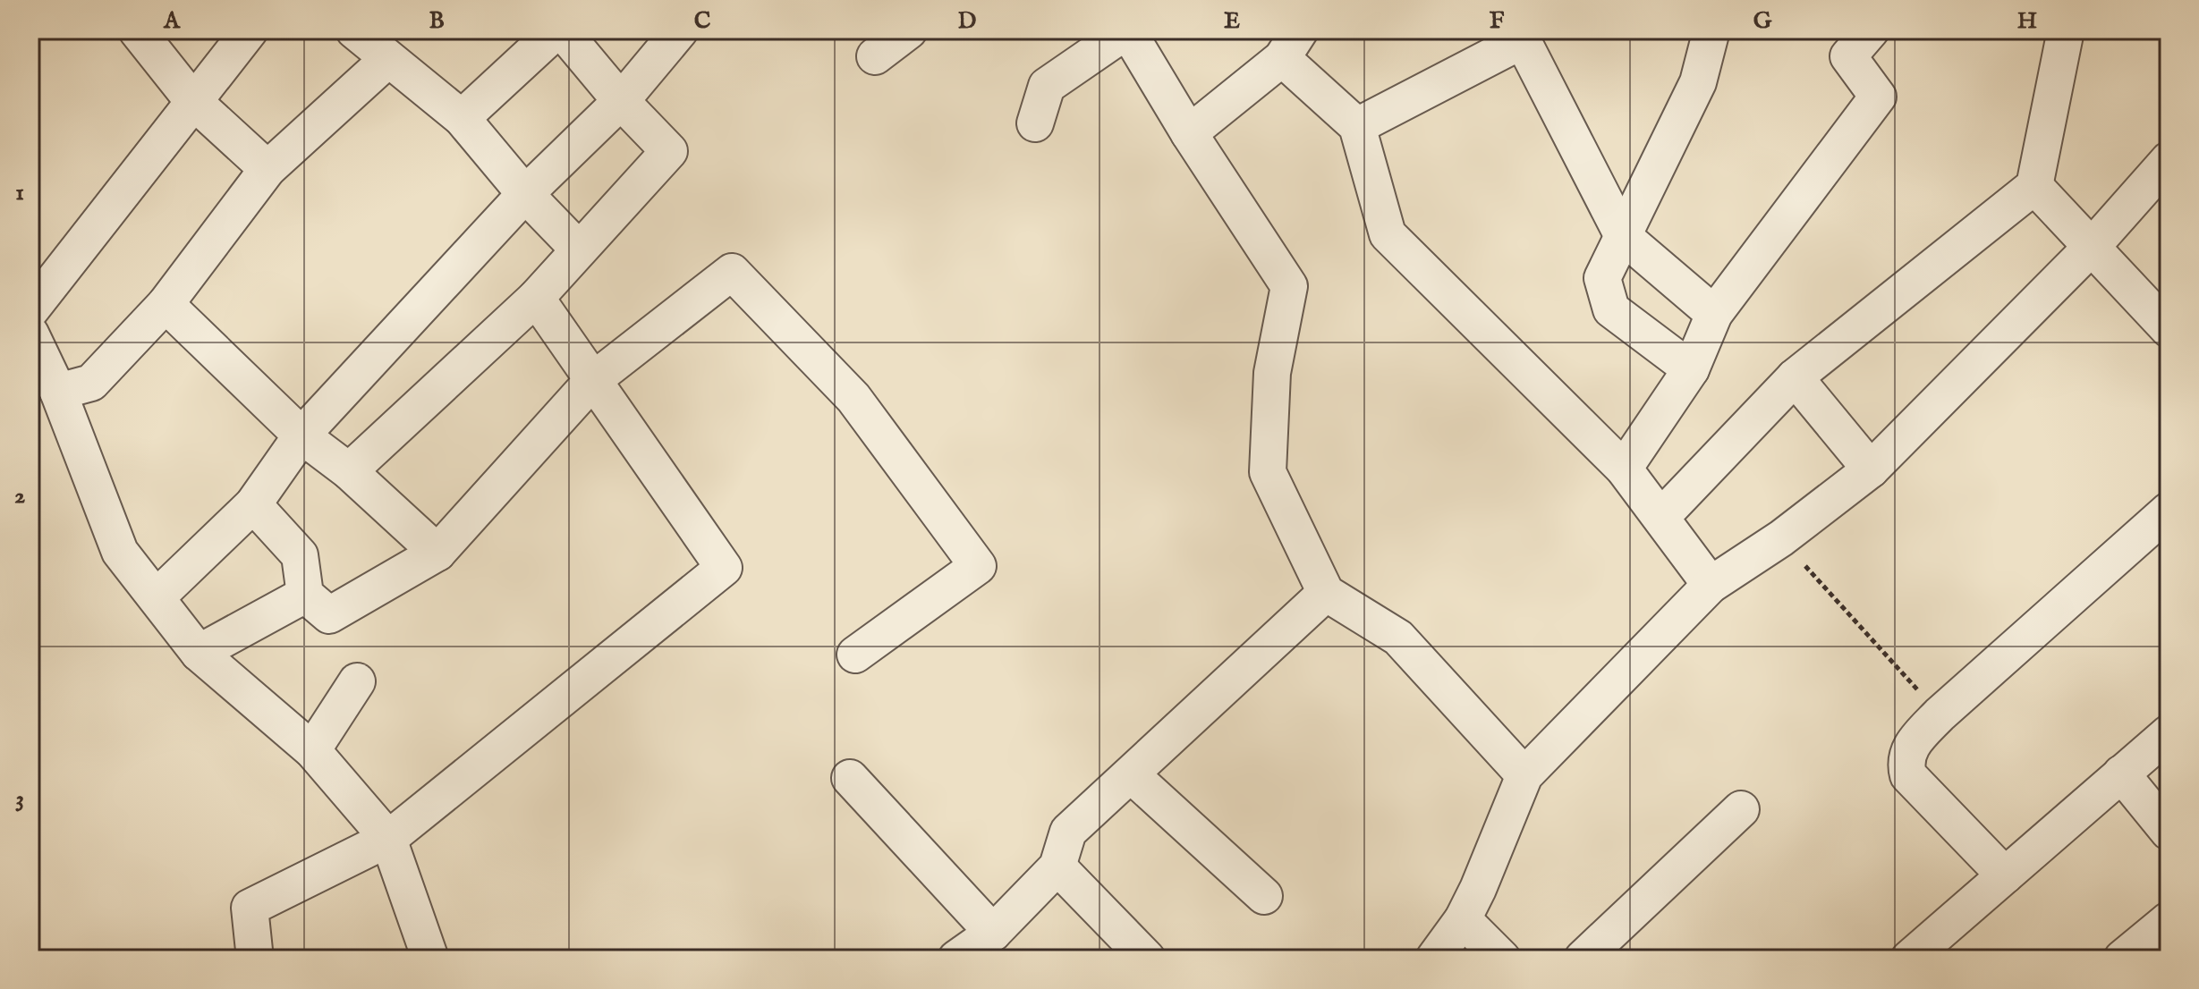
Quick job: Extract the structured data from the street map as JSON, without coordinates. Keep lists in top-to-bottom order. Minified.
{"grid":{"columns":["A","B","C","D","E","F","G","H"],"rows":["1","2","3"]}}
